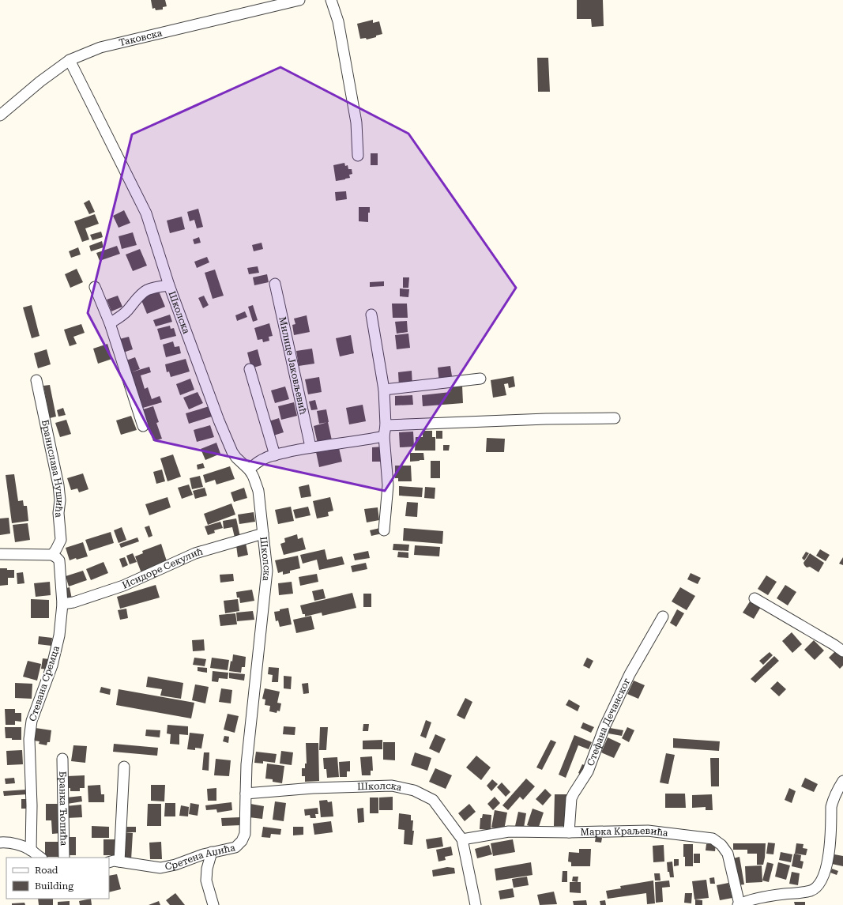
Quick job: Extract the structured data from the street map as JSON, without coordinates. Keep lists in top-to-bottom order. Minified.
{"streets":{"street":["Таковска","Школска","Милице Јаковљевић","Бранислава Нушића","Исидоре Секулић","Стевана Сремца","Стефана Дечанског","Бранка Ћопића","Марка Краљевића","Сретена Аџића"]},"crossings":[["Таковска","Школска"],["Школска","Исидоре Секулић"],["Школска","Марка Краљевића"],["Школска","Сретена Аџића"],["Бранислава Нушића","Стевана Сремца"],["Исидоре Секулић","Стевана Сремца"],["Стефана Дечанског","Марка Краљевића"]],"legend":["Road","Building"]}
